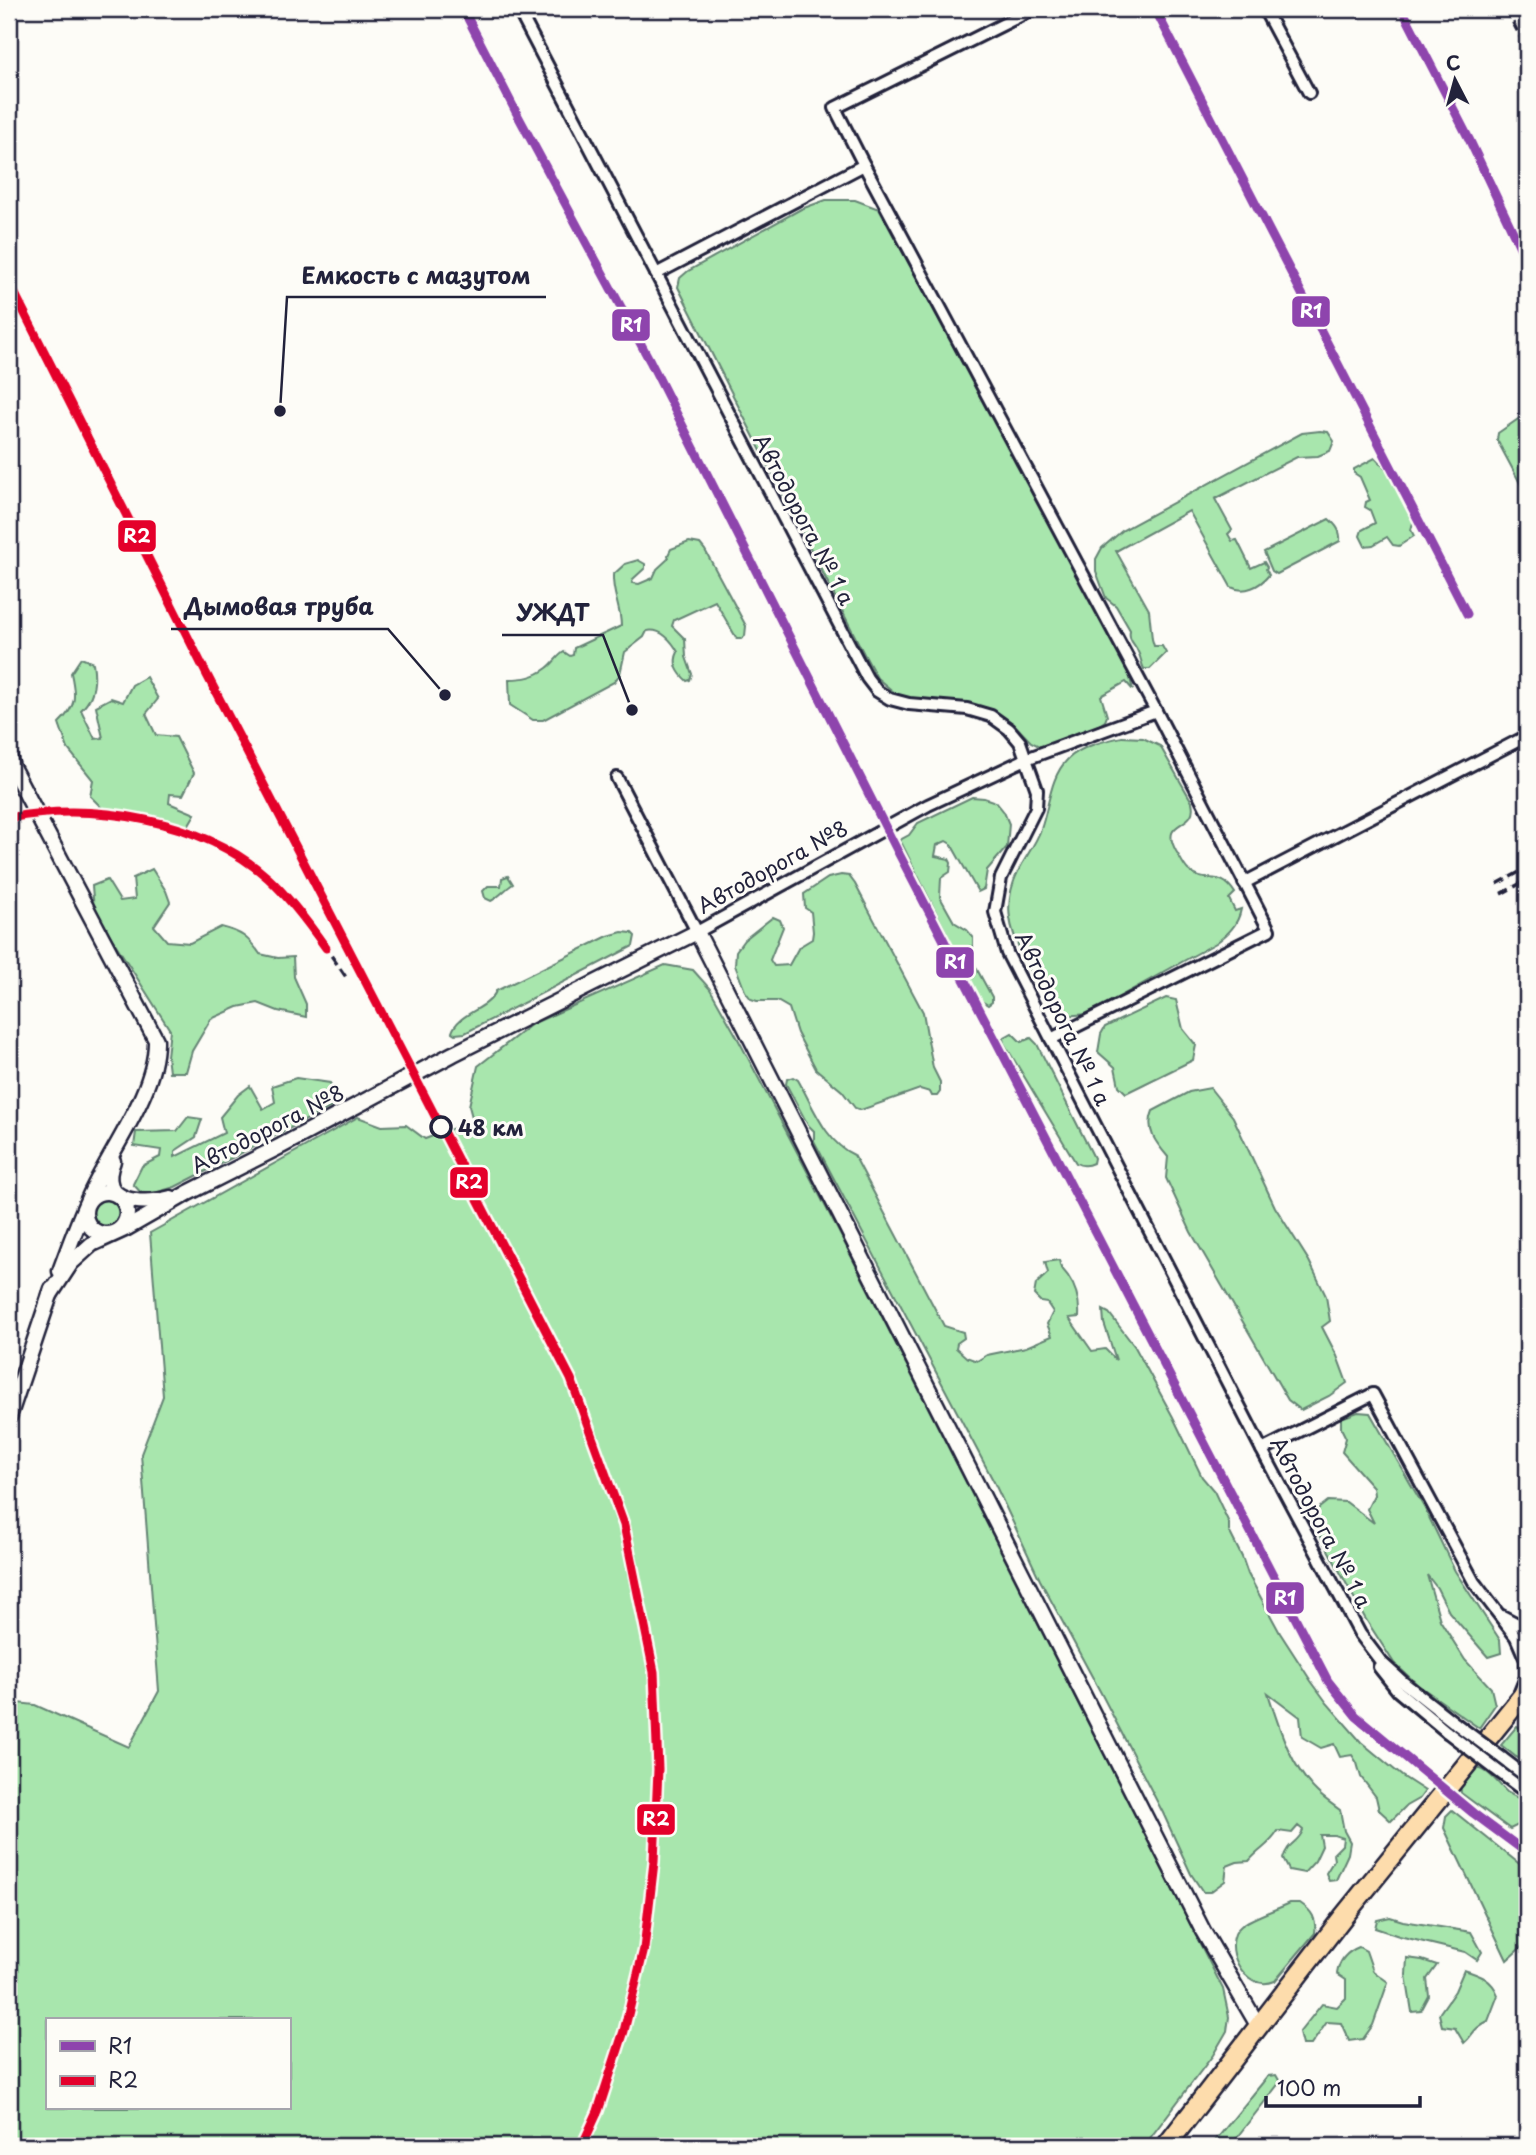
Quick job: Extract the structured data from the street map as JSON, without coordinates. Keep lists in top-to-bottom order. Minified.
{"streets":{"street":["Автодорога № 1 а","Автодорога №8"]},"crossings":[["Автодорога № 1 а","Автодорога №8"]],"places":["Емкость с мазутом","Дымовая труба","УЖДТ","48 км"],"lines":["transit line R1","transit line R2"],"legend":["R1","R2"],"scale_bar":"100 m","north":"top"}
